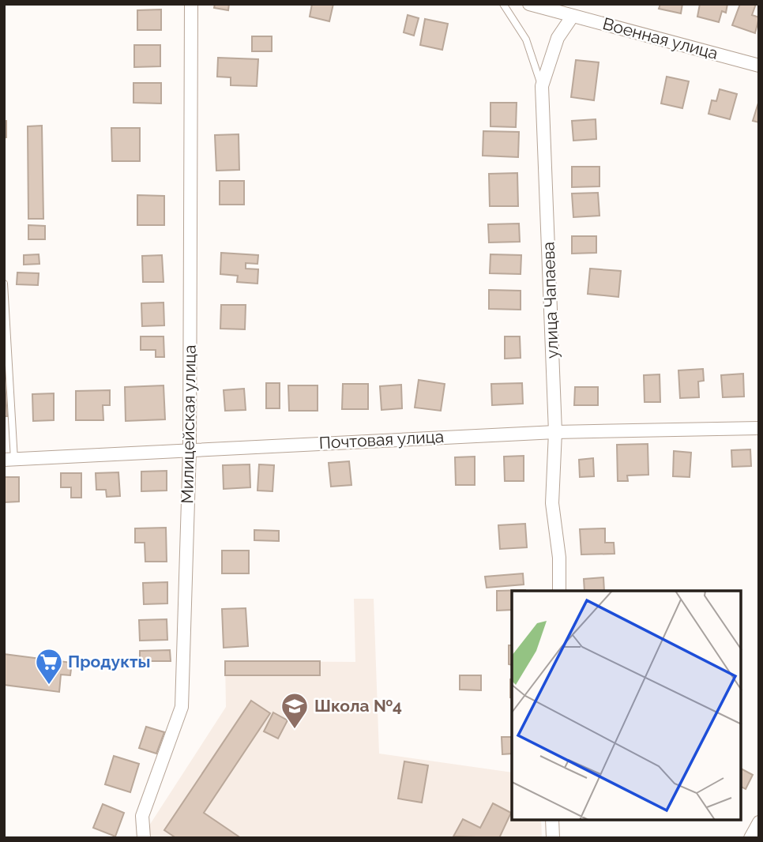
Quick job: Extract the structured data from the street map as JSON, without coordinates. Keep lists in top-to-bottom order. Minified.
{"streets":{"street":["Военная улица","улица Чапаева","Милицейская улица","Почтовая улица"]},"crossings":[["Военная улица","улица Чапаева"],["улица Чапаева","Почтовая улица"],["Милицейская улица","Почтовая улица"]],"places":{"supermarket":["Продукты"],"school or university":["Школа №4"]}}
